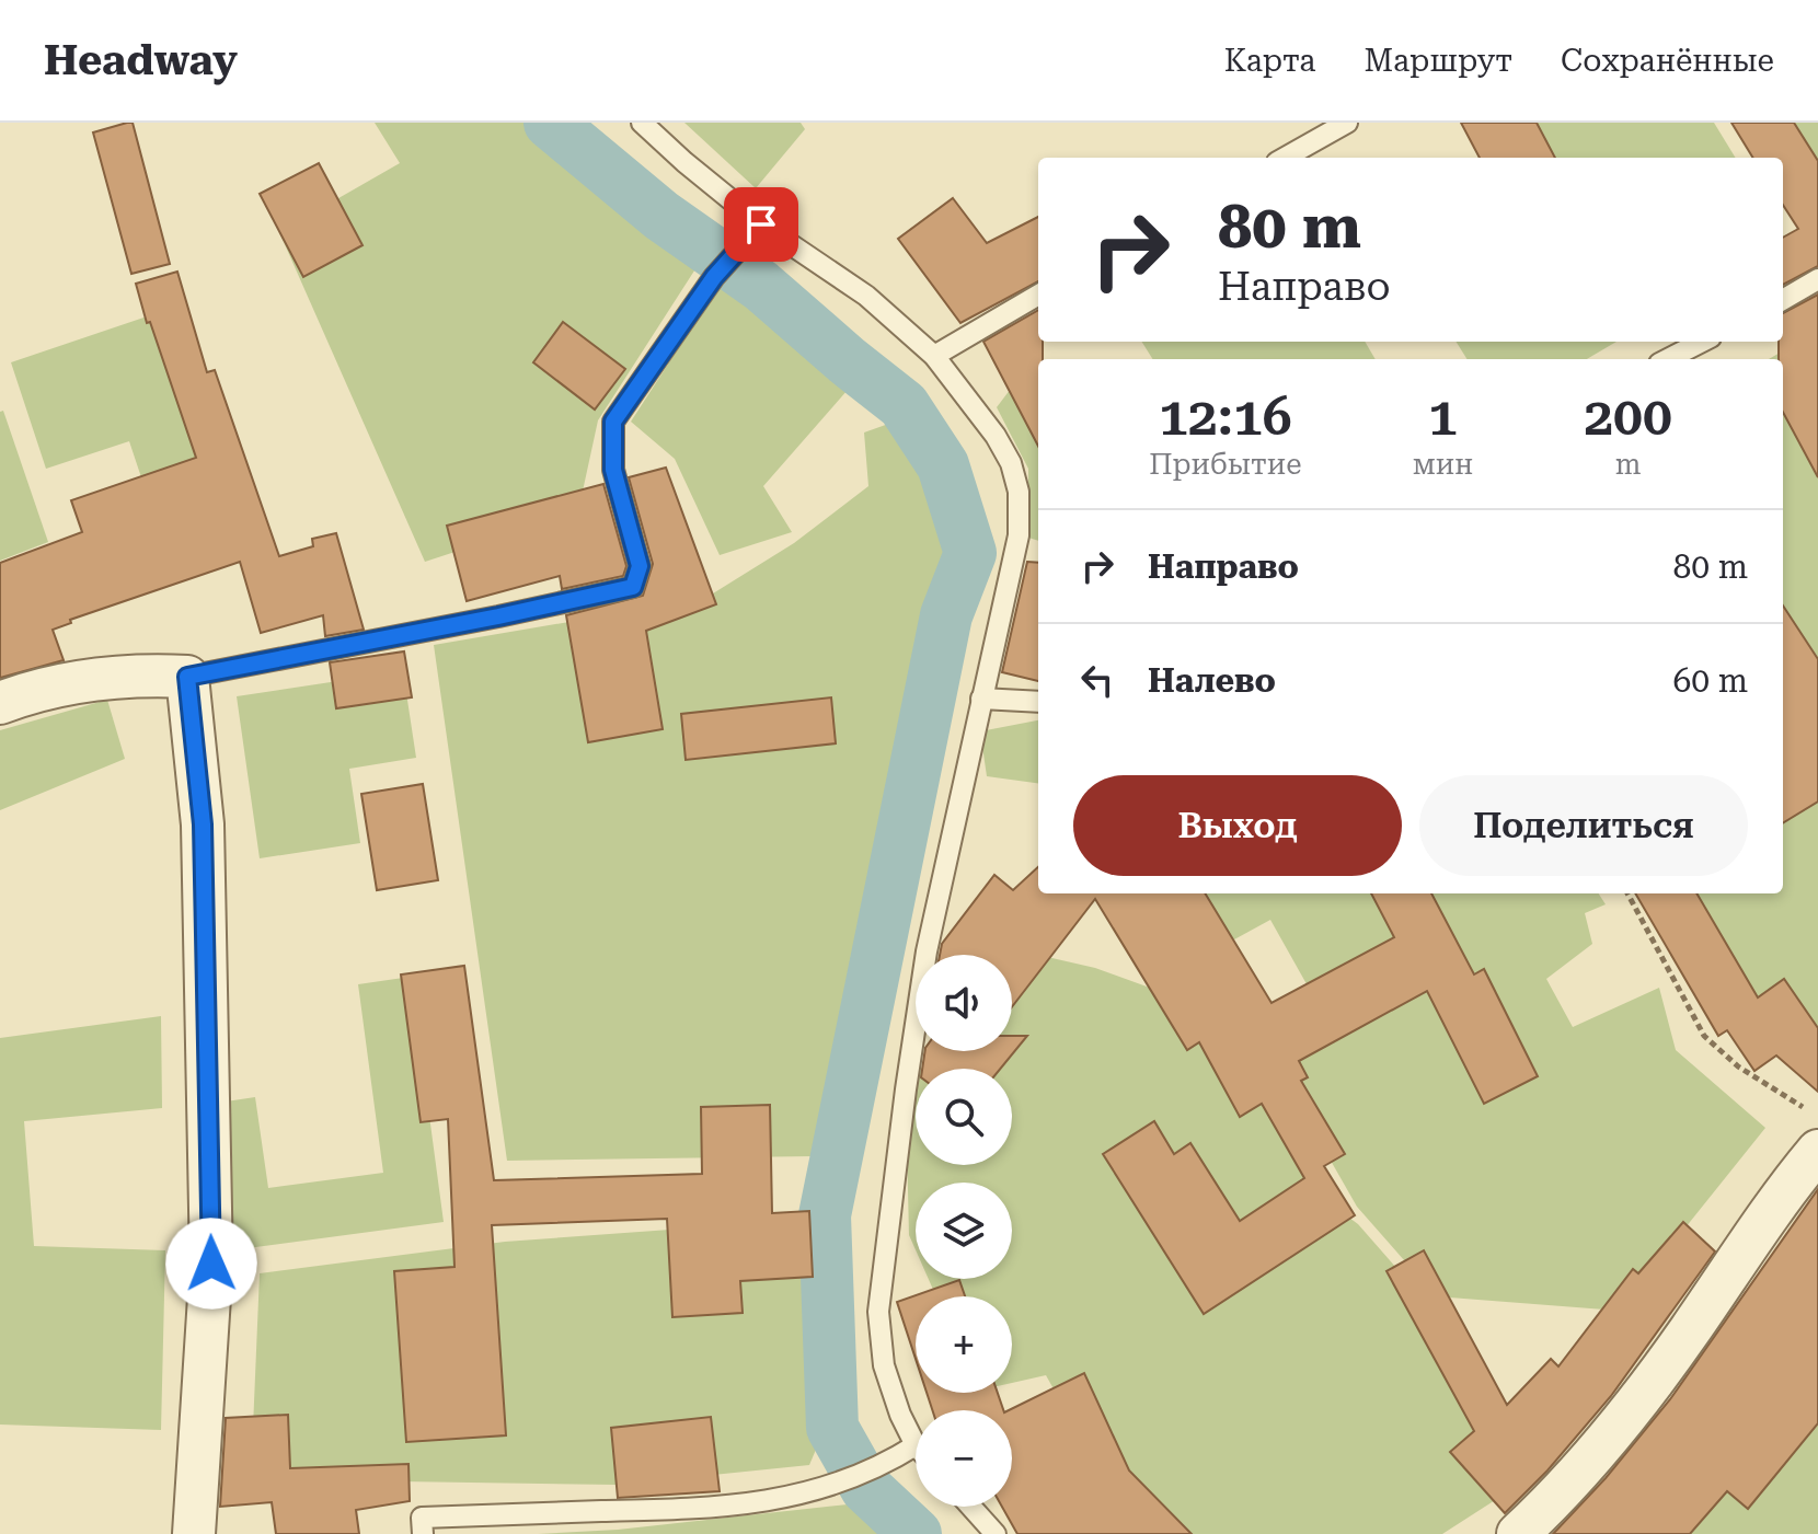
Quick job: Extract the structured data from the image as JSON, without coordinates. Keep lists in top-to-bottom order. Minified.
{"page":{"header":"Headway","nav":["Карта","Маршрут","Сохранённые"],"turn":["80 m","Направо"],"eta":["12:16","Прибытие","1","мин","200","m"],"list":[{"name":"Направо","value":"80 m"},{"name":"Налево","value":"60 m"}],"buttons":["Выход","Поделиться"],"map_buttons":["+","−"]}}
